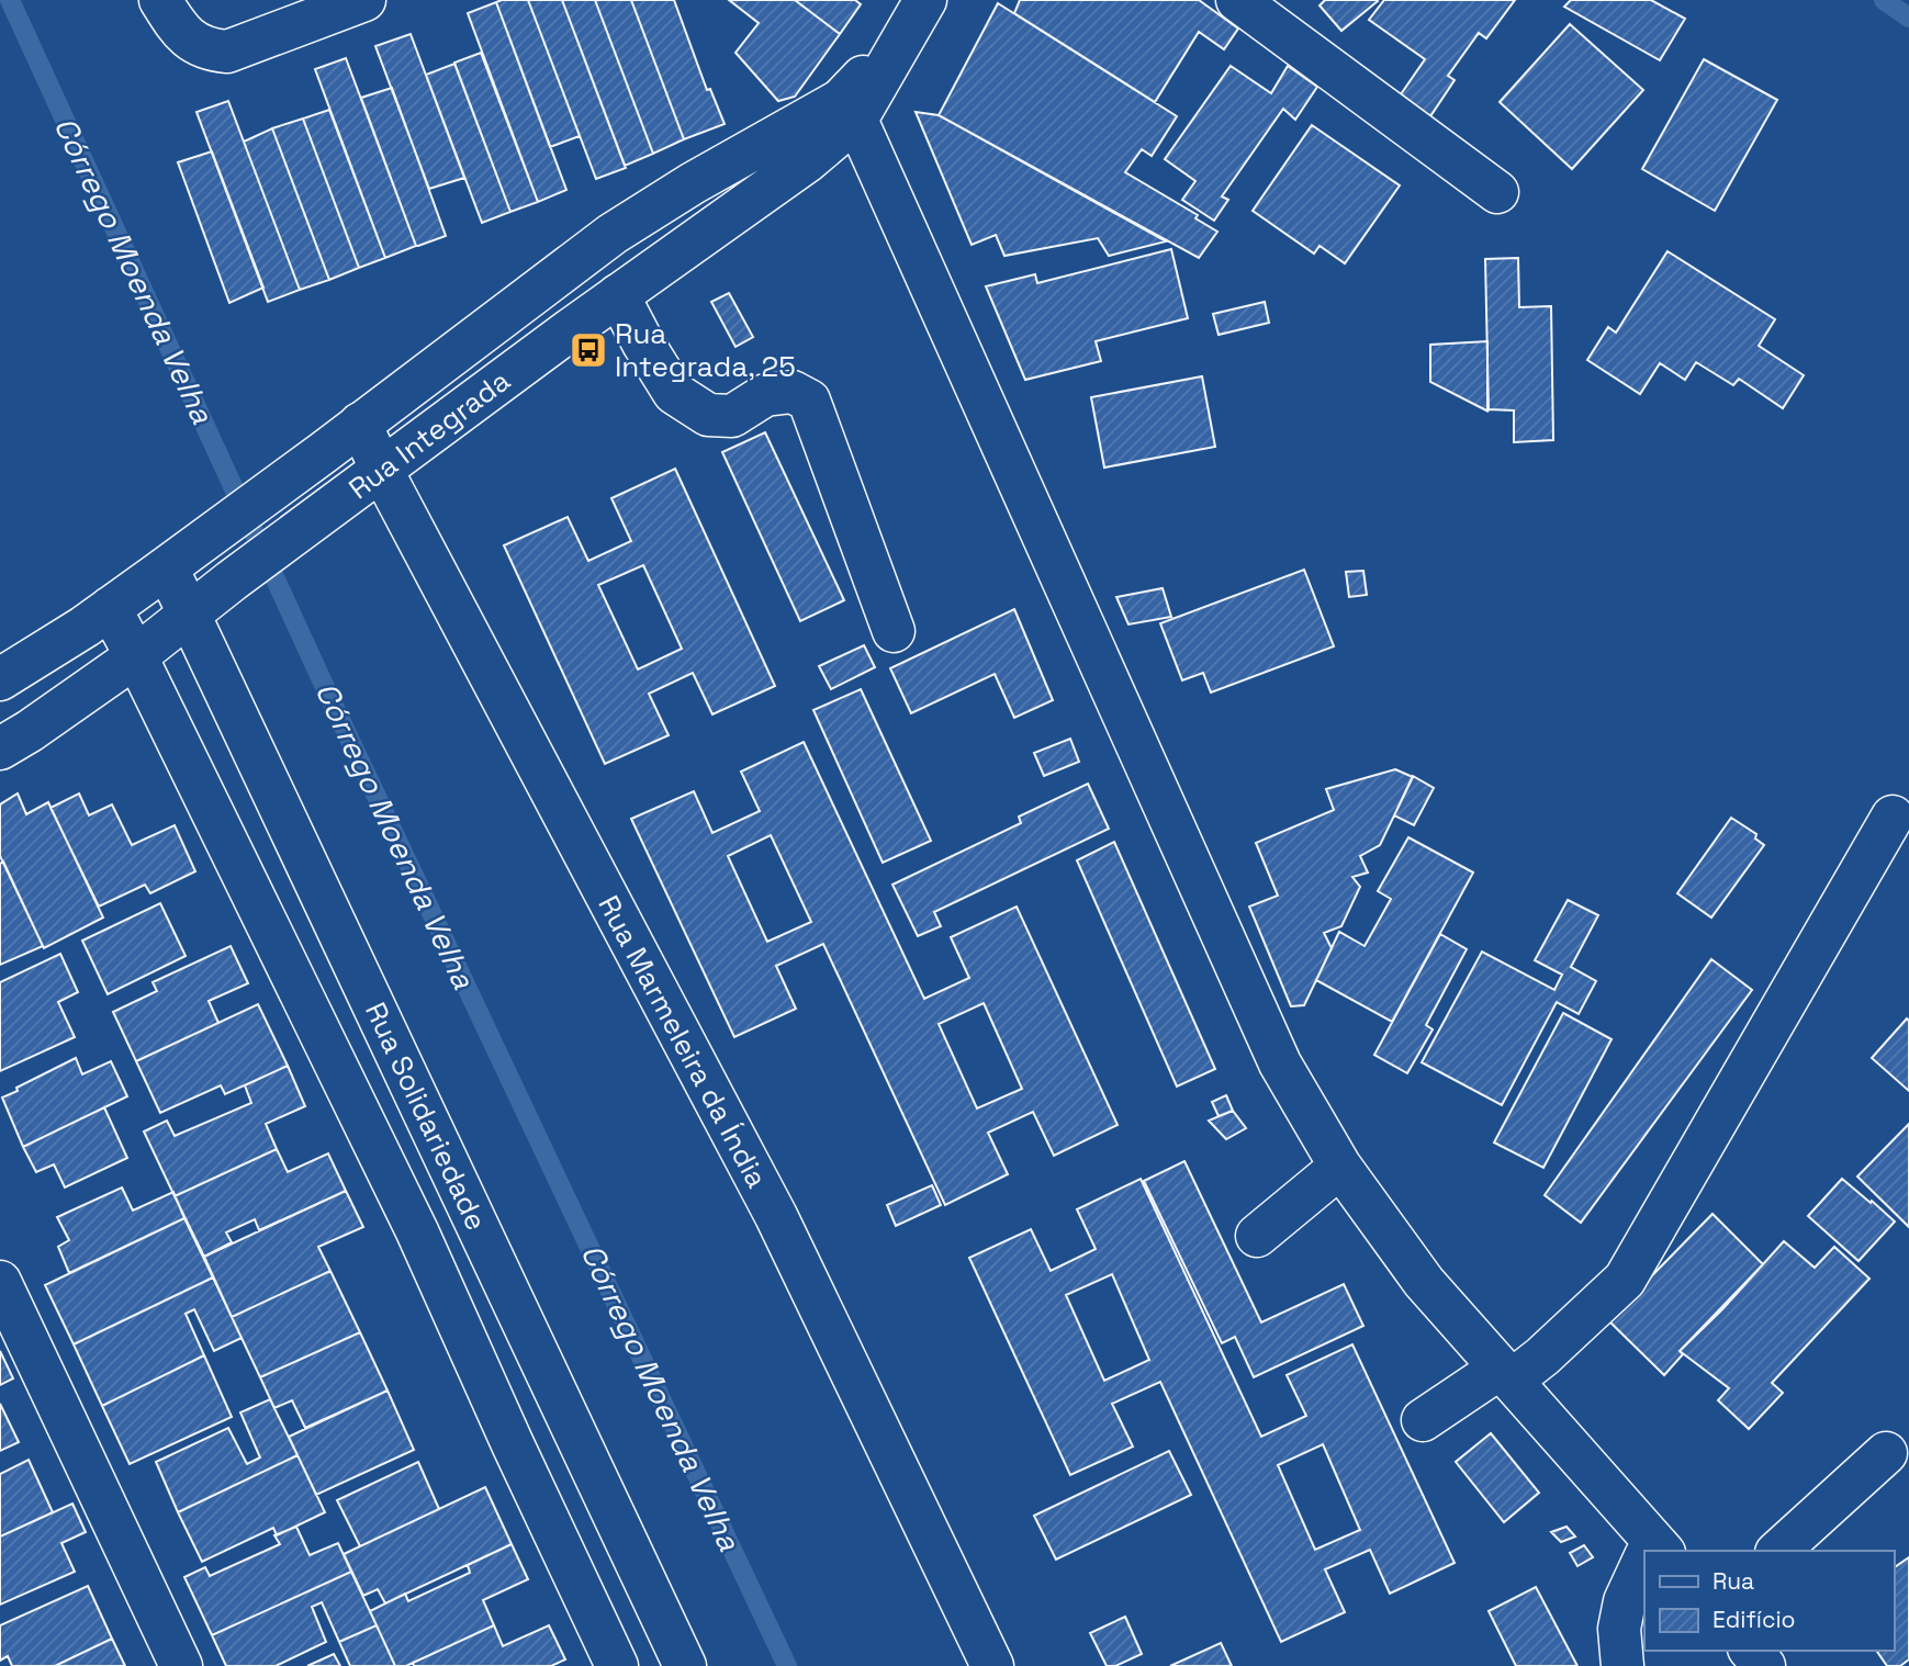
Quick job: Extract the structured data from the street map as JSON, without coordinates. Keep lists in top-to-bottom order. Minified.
{"streets":{"main road":["Rua Integrada","Rua Marmeleira da Índia","Rua Solidariedade"]},"crossings":[["Rua Integrada","Rua Marmeleira da Índia"],["Rua Integrada","Rua Solidariedade"]],"water":["Córrego Moenda Velha"],"places":{"bus stop":["Rua Integrada, 25"]},"legend":["Rua","Edifício"]}
